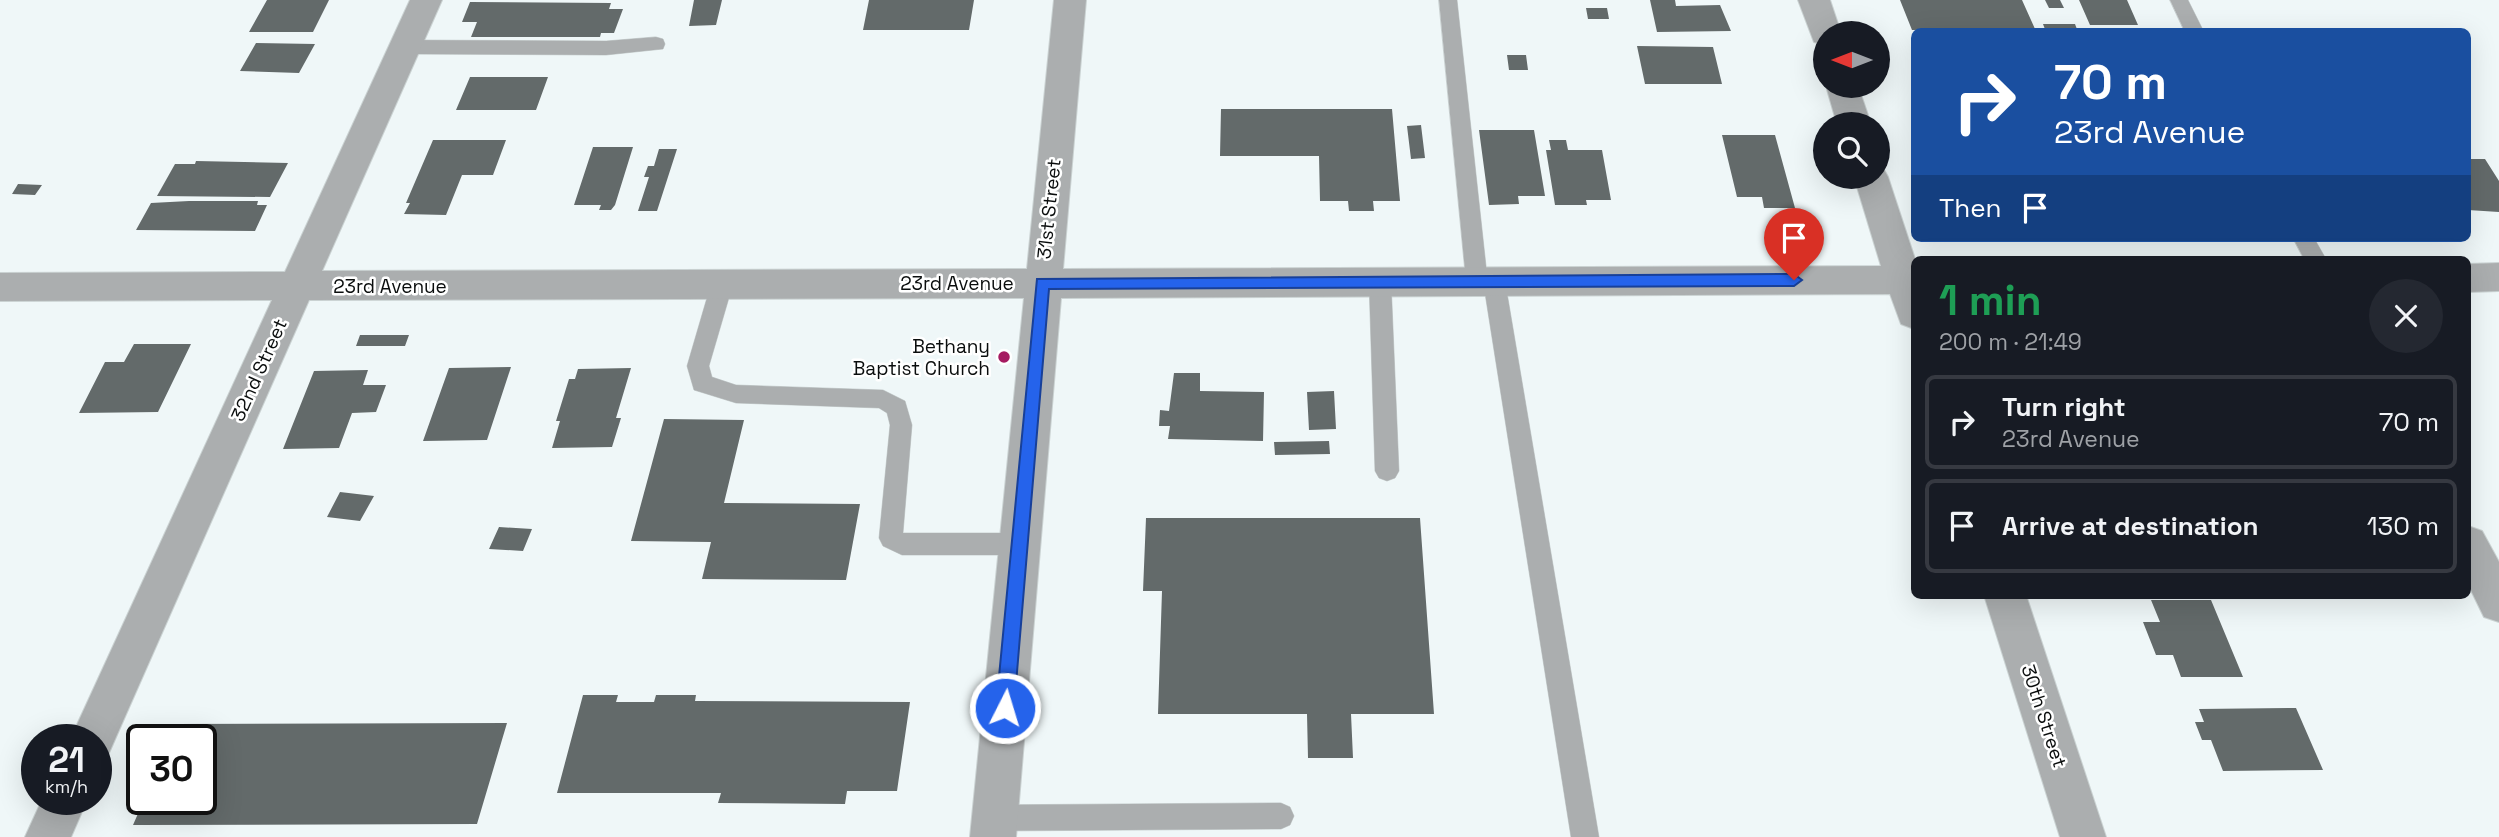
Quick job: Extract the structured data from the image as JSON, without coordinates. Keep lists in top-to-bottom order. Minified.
{"streets":{"street":["31st Street","23rd Avenue","32nd Street","30th Street"]},"crossings":[["31st Street","23rd Avenue"],["23rd Avenue","32nd Street"]],"places":["Bethany Baptist Church"],"north":"left","page":{"turn":["70 m","23rd Avenue"],"then":"Then","heading":["1 min","200 m · 21:49"],"list":[{"name":"Turn right","note":"23rd Avenue","value":"70 m"},{"name":"Arrive at destination","value":"130 m"}],"speed":"21 km/h","limit":"30"}}
